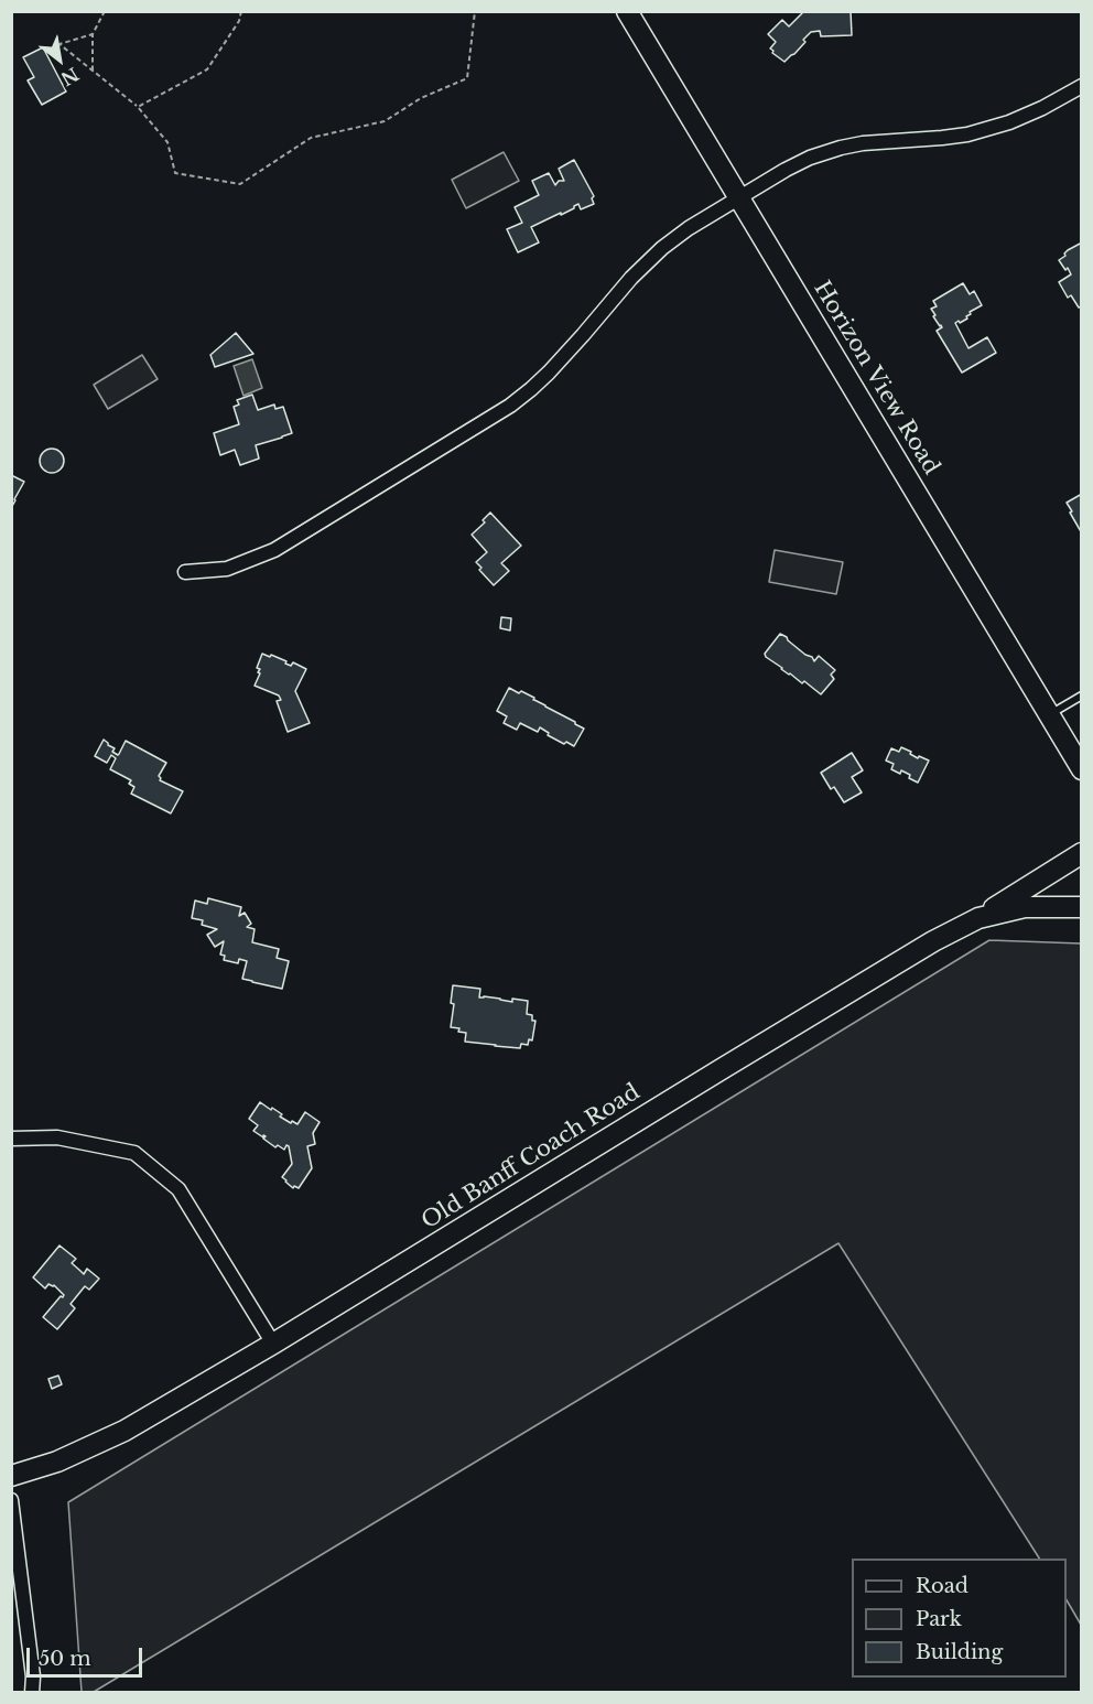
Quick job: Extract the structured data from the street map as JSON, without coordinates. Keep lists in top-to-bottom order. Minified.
{"streets":{"main road":["Horizon View Road","Old Banff Coach Road"]},"legend":["Road","Park","Building"],"scale_bar":"50 m","north":"bottom right"}
